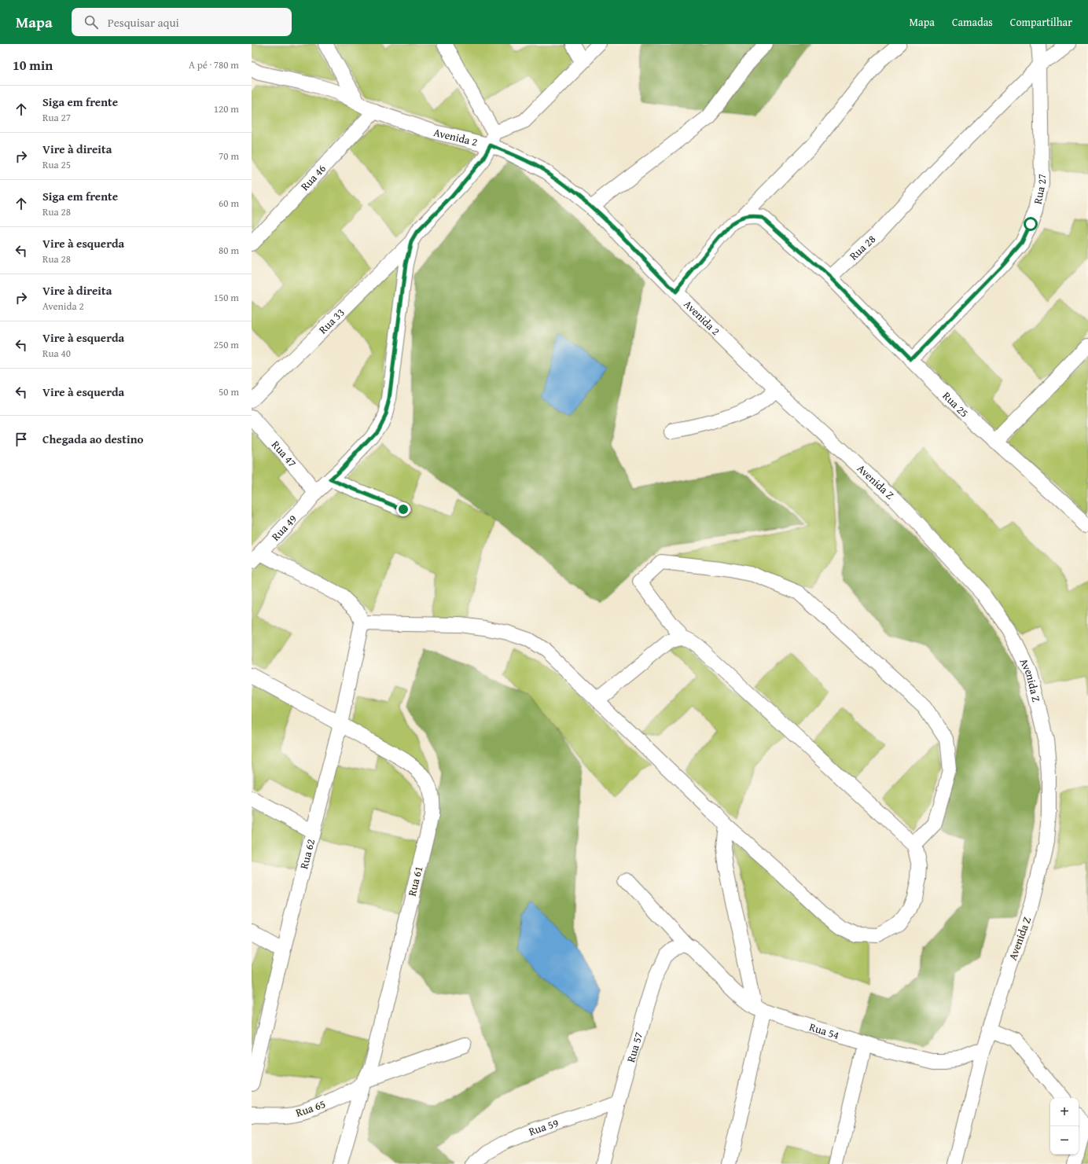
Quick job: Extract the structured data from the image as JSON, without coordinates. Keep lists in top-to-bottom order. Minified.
{"streets":{"street":["Avenida 2","Rua 46","Rua 27","Rua 28","Rua 33","Rua 25","Rua 47","Avenida Z","Rua 49","Rua 62","Rua 61","Rua 54","Rua 57","Rua 65","Rua 59"]},"crossings":[["Avenida 2","Rua 46"],["Avenida 2","Avenida Z"],["Rua 27","Rua 28"],["Rua 27","Rua 25"],["Rua 28","Rua 25"],["Rua 33","Rua 49"],["Rua 47","Rua 49"],["Avenida Z","Rua 54"],["Rua 62","Rua 61"],["Rua 61","Rua 65"],["Rua 54","Rua 57"],["Rua 57","Rua 59"]],"page":{"header":"Mapa","search":"Pesquisar aqui","nav":["Mapa","Camadas","Compartilhar"],"heading":["10 min","A pé · 780 m"],"list":[["Siga em frente","Rua 27","120 m"],["Vire à direita","Rua 25","70 m"],["Siga em frente","Rua 28","60 m"],["Vire à esquerda","Rua 28","80 m"],["Vire à direita","Avenida 2","150 m"],["Vire à esquerda","Rua 40","250 m"],["Vire à esquerda","50 m"],"Chegada ao destino"],"map_buttons":["+","−"]}}
